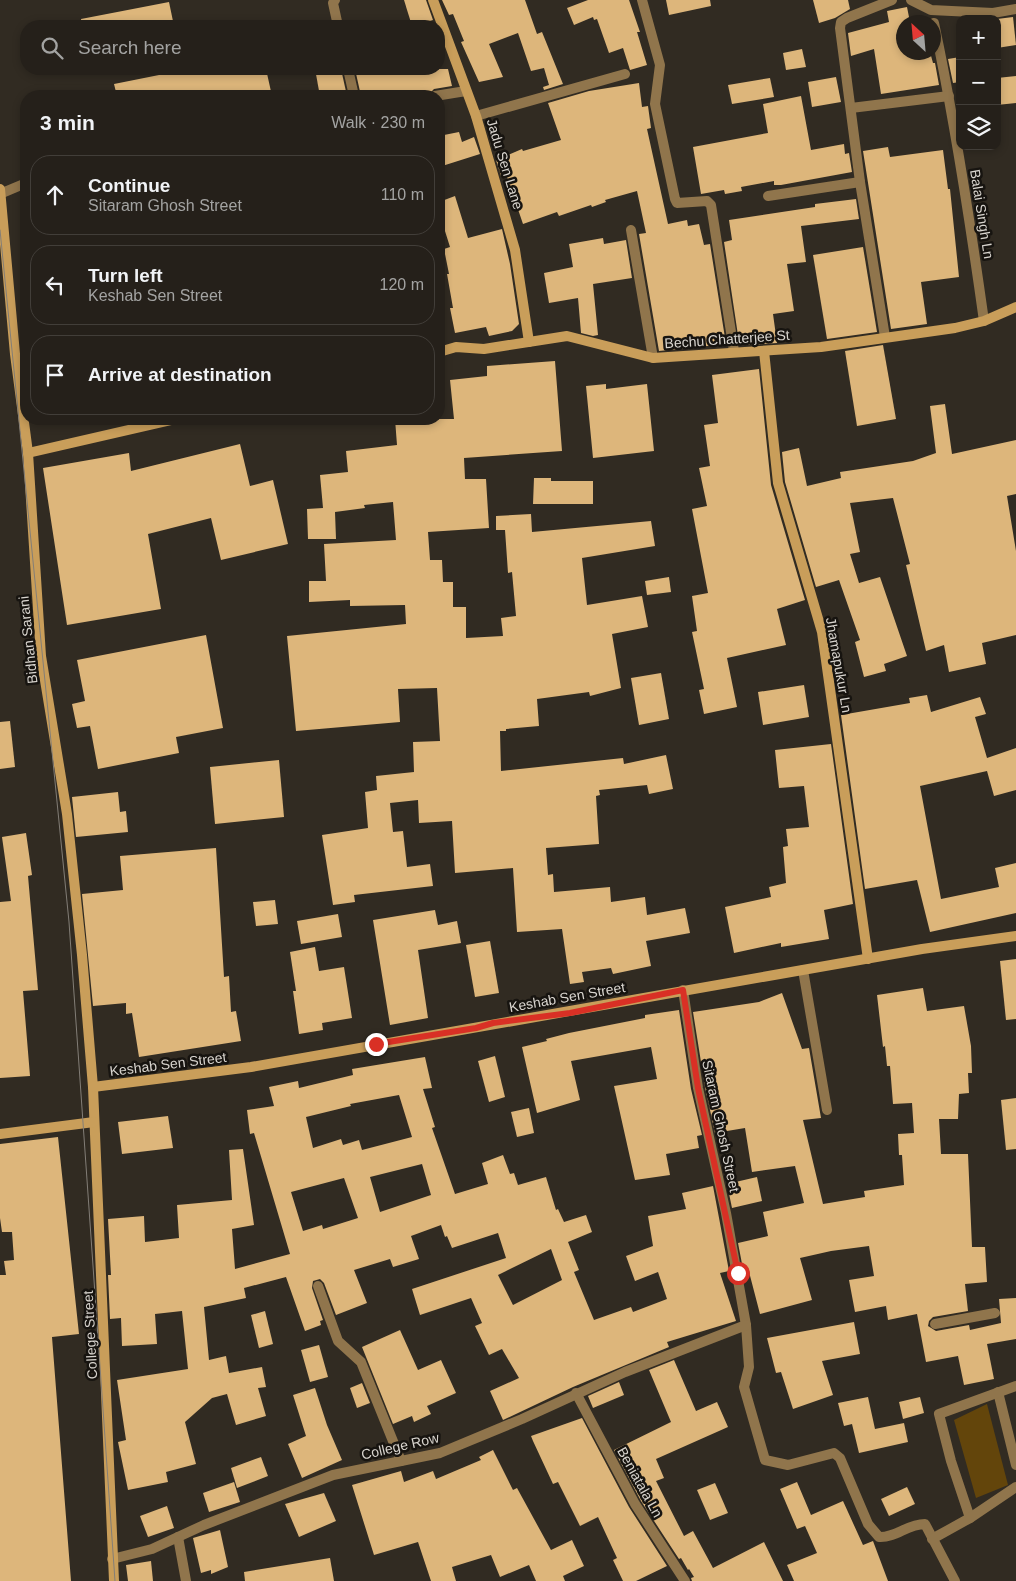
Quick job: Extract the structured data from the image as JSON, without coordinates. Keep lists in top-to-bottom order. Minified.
{"streets":{"main road":["Jadu Sen Lane","Bechu Chatterjee St","Bidhan Sarani","Jhamapukur Ln","Keshab Sen Street","College Street"],"street":["Balai Singh Ln","Sitaram Ghosh Street","College Row","Beniatala Ln"]},"crossings":[["Jadu Sen Lane","Bechu Chatterjee St"],["Balai Singh Ln","Bechu Chatterjee St"],["Bechu Chatterjee St","Jhamapukur Ln"],["Bidhan Sarani","Keshab Sen Street"],["Bidhan Sarani","College Street"],["Jhamapukur Ln","Keshab Sen Street"],["Keshab Sen Street","Sitaram Ghosh Street"],["Keshab Sen Street","College Street"],["Sitaram Ghosh Street","College Row"],["College Street","College Row"],["College Row","Beniatala Ln"]],"north":"top left","page":{"map_buttons":["+","−"],"search":"Search here","heading":["3 min","Walk · 230 m"],"list":[["Continue","Sitaram Ghosh Street","110 m"],["Turn left","Keshab Sen Street","120 m"],"Arrive at destination"]}}
